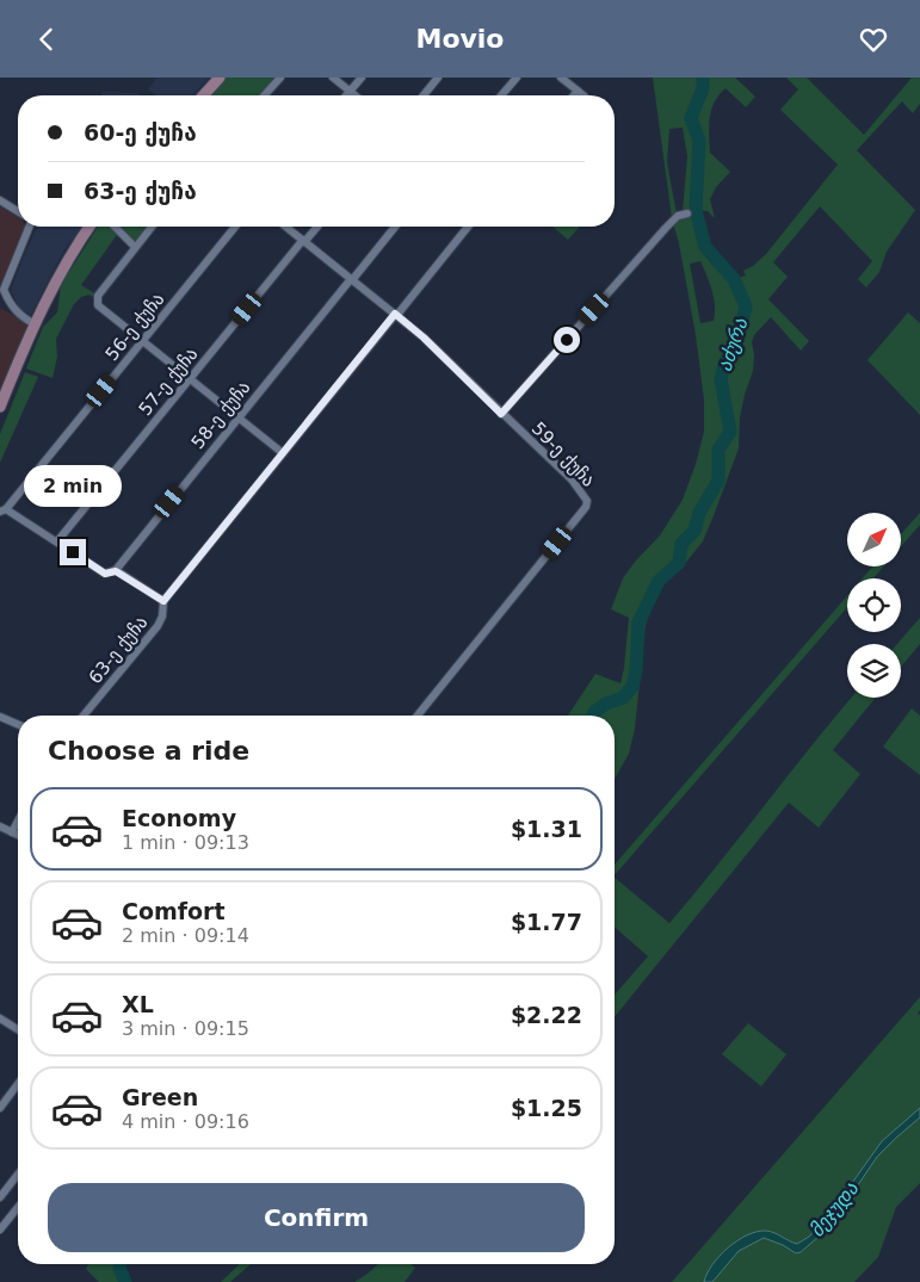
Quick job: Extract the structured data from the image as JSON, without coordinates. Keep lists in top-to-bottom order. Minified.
{"streets":{"street":["56-ე ქუჩა","57-ე ქუჩა","58-ე ქუჩა","59-ე ქუჩა","63-ე ქუჩა"]},"crossings":[["56-ე ქუჩა","63-ე ქუჩა"],["57-ე ქუჩა","59-ე ქუჩა"],["57-ე ქუჩა","63-ე ქუჩა"],["58-ე ქუჩა","59-ე ქუჩა"],["58-ე ქუჩა","63-ე ქუჩა"]],"water":["აძურა","მეჯუდა"],"north":"top right","page":{"header":"Movio","banner":["60-ე ქუჩა","63-ე ქუჩა"],"bubble":"2 min","heading":"Choose a ride","list":[{"name":"Economy","note":"1 min · 09:13","value":"$1.31"},{"name":"Comfort","note":"2 min · 09:14","value":"$1.77"},{"name":"XL","note":"3 min · 09:15","value":"$2.22"},{"name":"Green","note":"4 min · 09:16","value":"$1.25"}],"buttons":"Confirm"}}
